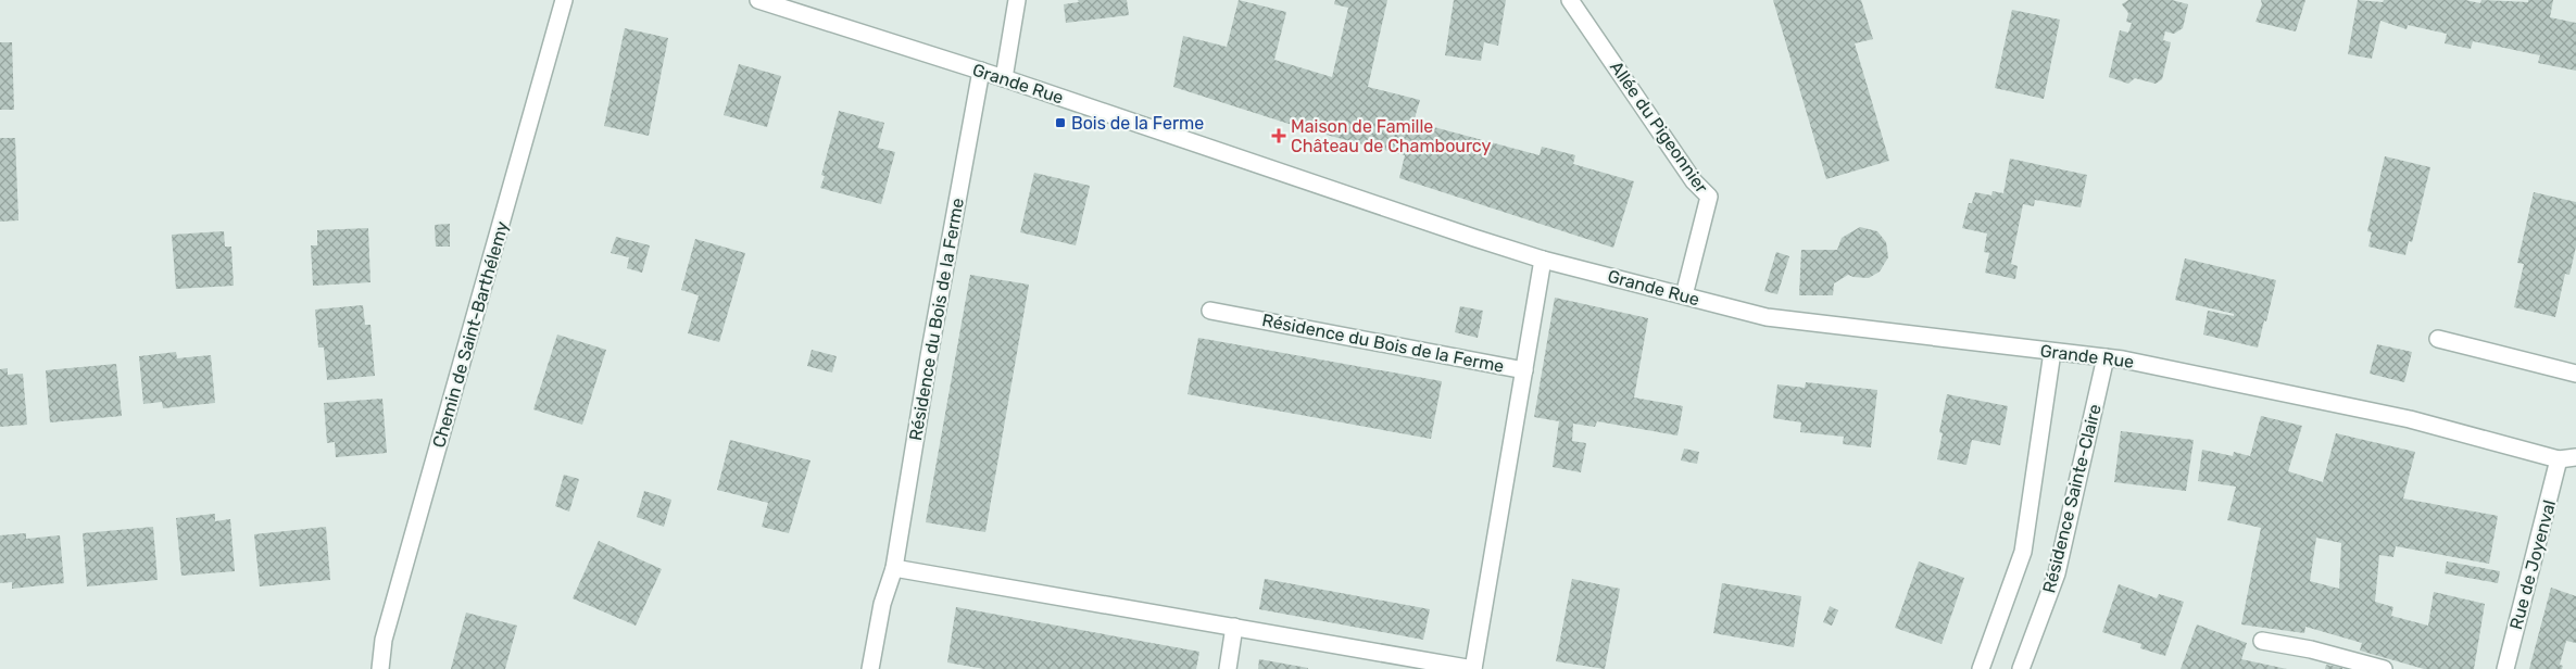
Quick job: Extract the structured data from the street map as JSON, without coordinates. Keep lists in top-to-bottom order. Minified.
{"streets":{"street":["Grande Rue","Allée du Pigeonnier","Résidence du Bois de la Ferme","Chemin de Saint-Barthélemy","Résidence Sainte-Claire","Rue de Joyenval"]},"crossings":[["Grande Rue","Allée du Pigeonnier"],["Grande Rue","Résidence du Bois de la Ferme"],["Grande Rue","Résidence Sainte-Claire"],["Grande Rue","Rue de Joyenval"]],"places":{"transit":["Bois de la Ferme"],"health":["Maison de Famille Château de Chambourcy"]}}
